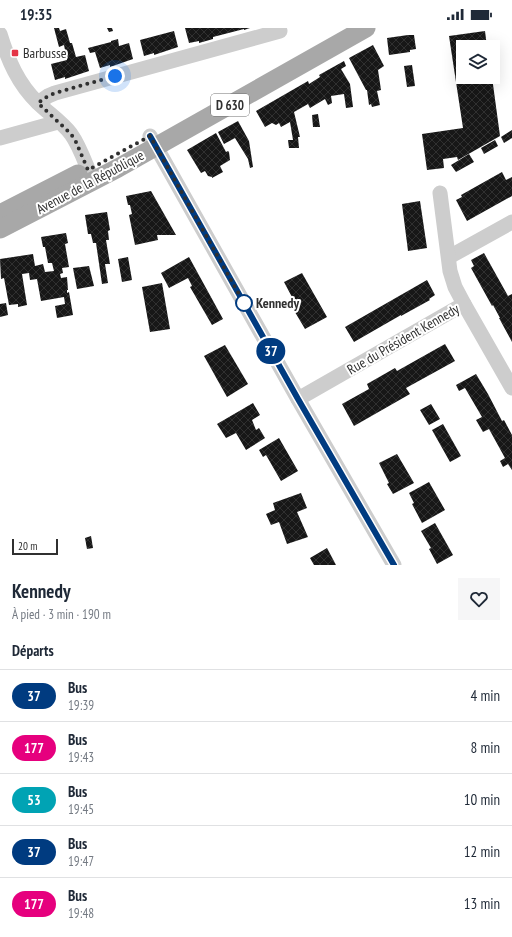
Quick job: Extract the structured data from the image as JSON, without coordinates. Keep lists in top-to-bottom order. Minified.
{"streets":{"main road":["D 630","Avenue de la République"],"street":["Rue du Président Kennedy"]},"places":{"transit":["Barbusse"],"other":["Kennedy"]},"lines":["bus line 37"],"scale_bar":"20 m","page":{"status":"19:35","on_map":"37","scale":"20 m","heading":[["Kennedy","À pied · 3 min · 190 m"],"Départs"],"list":[{"mark":"37","name":"Bus","note":"19:39","value":"4 min"},{"mark":"177","name":"Bus","note":"19:43","value":"8 min"},{"mark":"53","name":"Bus","note":"19:45","value":"10 min"},{"mark":"37","name":"Bus","note":"19:47","value":"12 min"},{"mark":"177","name":"Bus","note":"19:48","value":"13 min"}]}}
